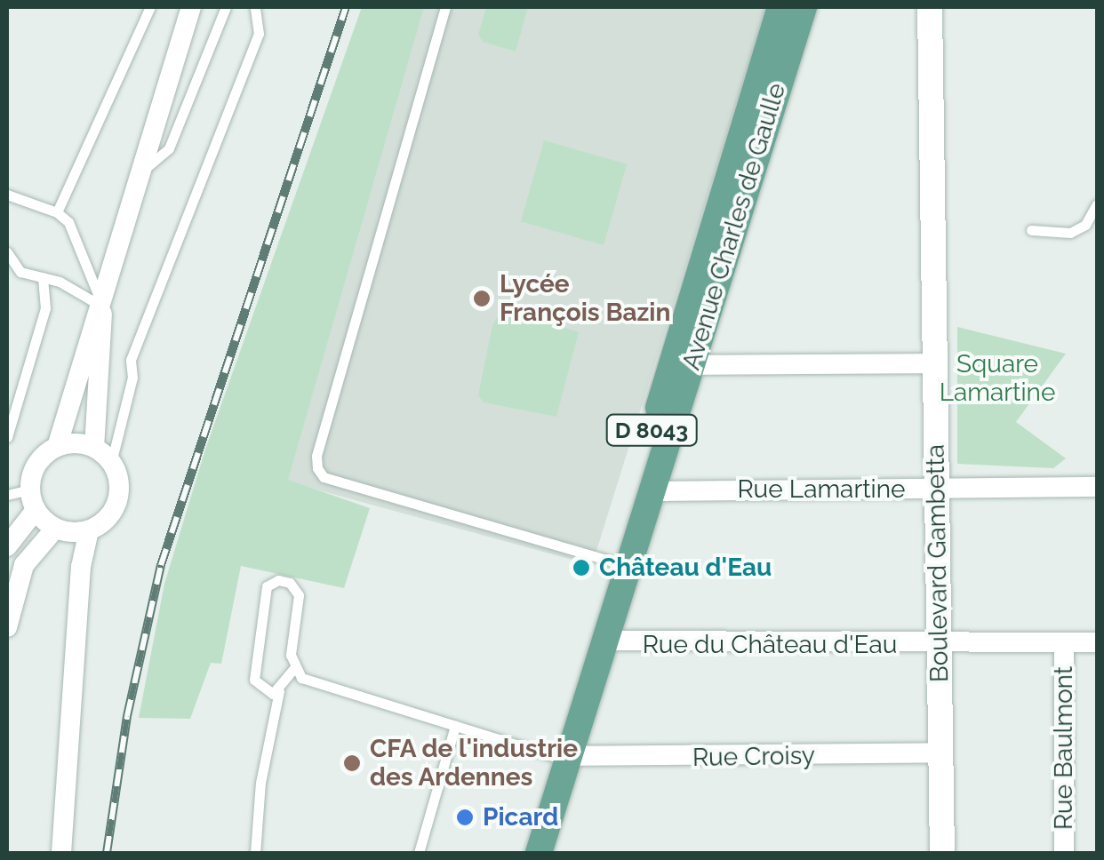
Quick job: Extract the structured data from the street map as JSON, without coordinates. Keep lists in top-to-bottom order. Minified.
{"streets":{"main road":["Avenue Charles de Gaulle","D 8043"],"street":["Rue Lamartine","Boulevard Gambetta","Rue du Château d'Eau","Rue Baulmont","Rue Croisy"]},"crossings":[["Avenue Charles de Gaulle","Rue Lamartine"],["Avenue Charles de Gaulle","Rue du Château d'Eau"],["Avenue Charles de Gaulle","Rue Croisy"],["Rue Lamartine","Boulevard Gambetta"],["Boulevard Gambetta","Rue du Château d'Eau"],["Boulevard Gambetta","Rue Croisy"],["Rue du Château d'Eau","Rue Baulmont"]],"parks":["Square Lamartine"],"places":["Lycée François Bazin","Château d'Eau","CFA de l'industrie des Ardennes","Picard"]}
